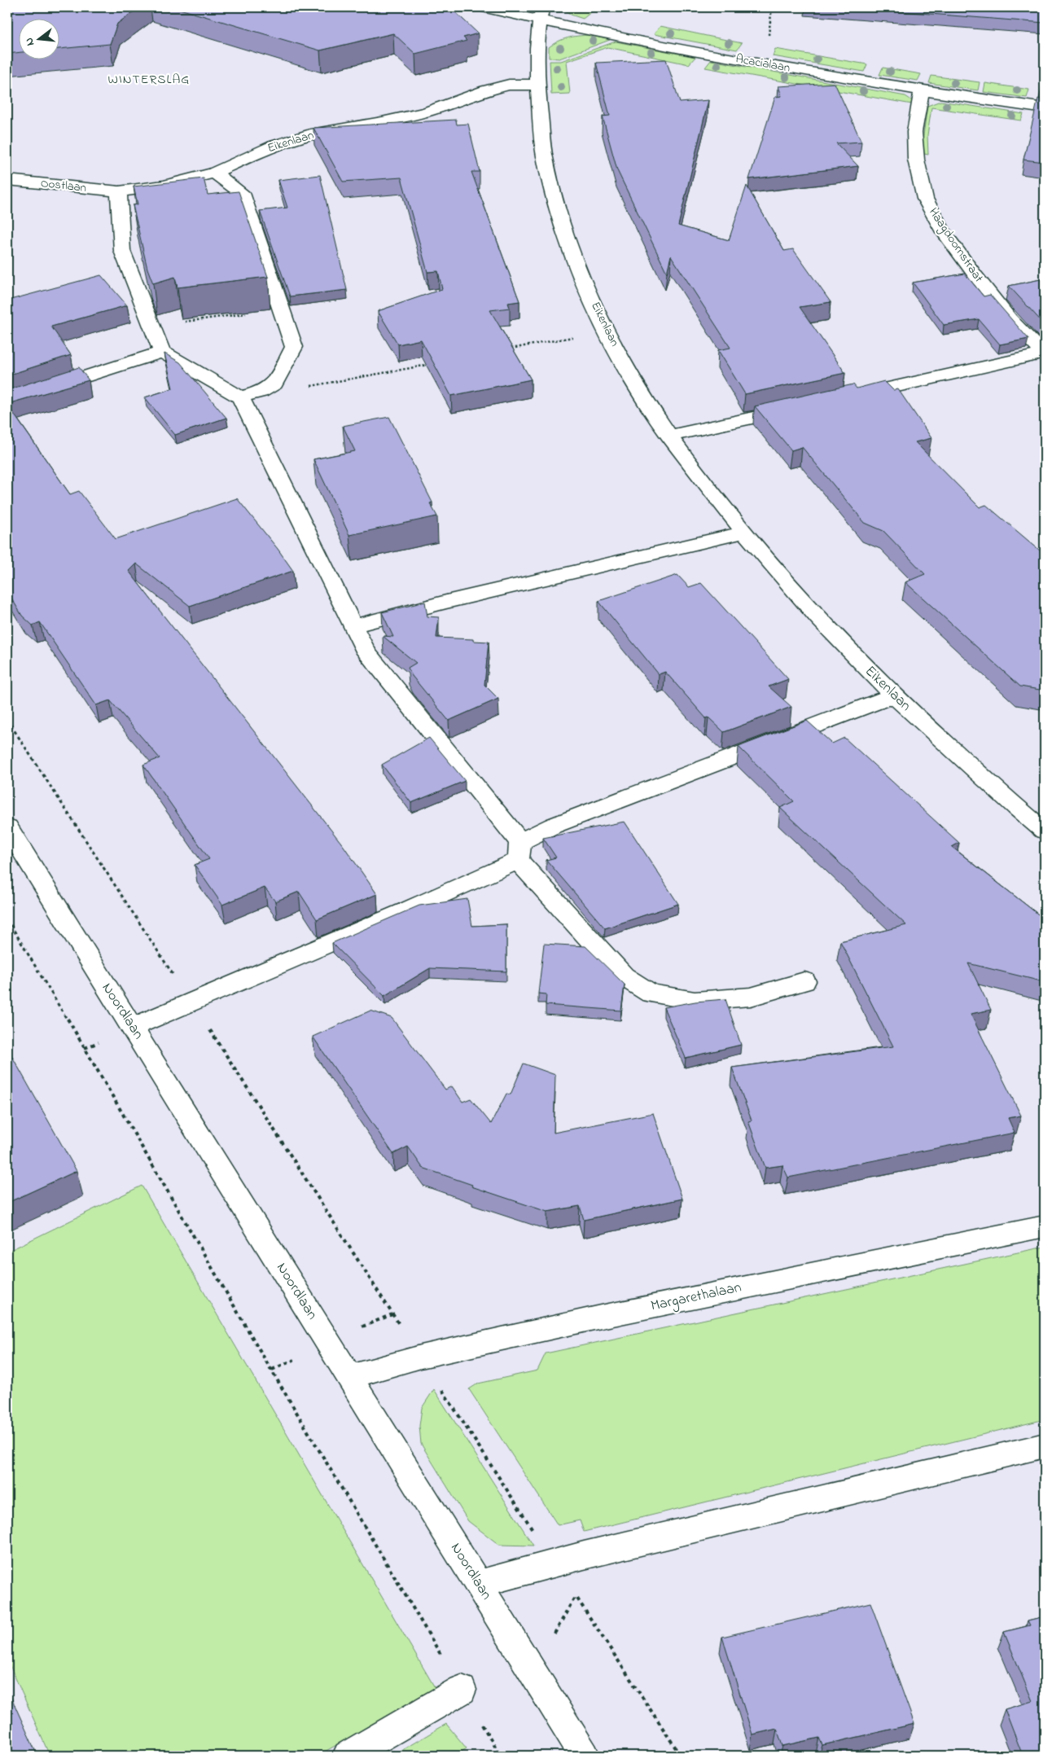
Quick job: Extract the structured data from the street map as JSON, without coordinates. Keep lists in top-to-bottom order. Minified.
{"streets":{"street":["Acacialaan","Eikenlaan","Oostlaan","Haagdoornstraat","Noordlaan","Margarethalaan"]},"crossings":[["Acacialaan","Eikenlaan"],["Acacialaan","Haagdoornstraat"],["Eikenlaan","Oostlaan"],["Noordlaan","Margarethalaan"]],"districts":["WINTERSLAG"],"north":"left"}
